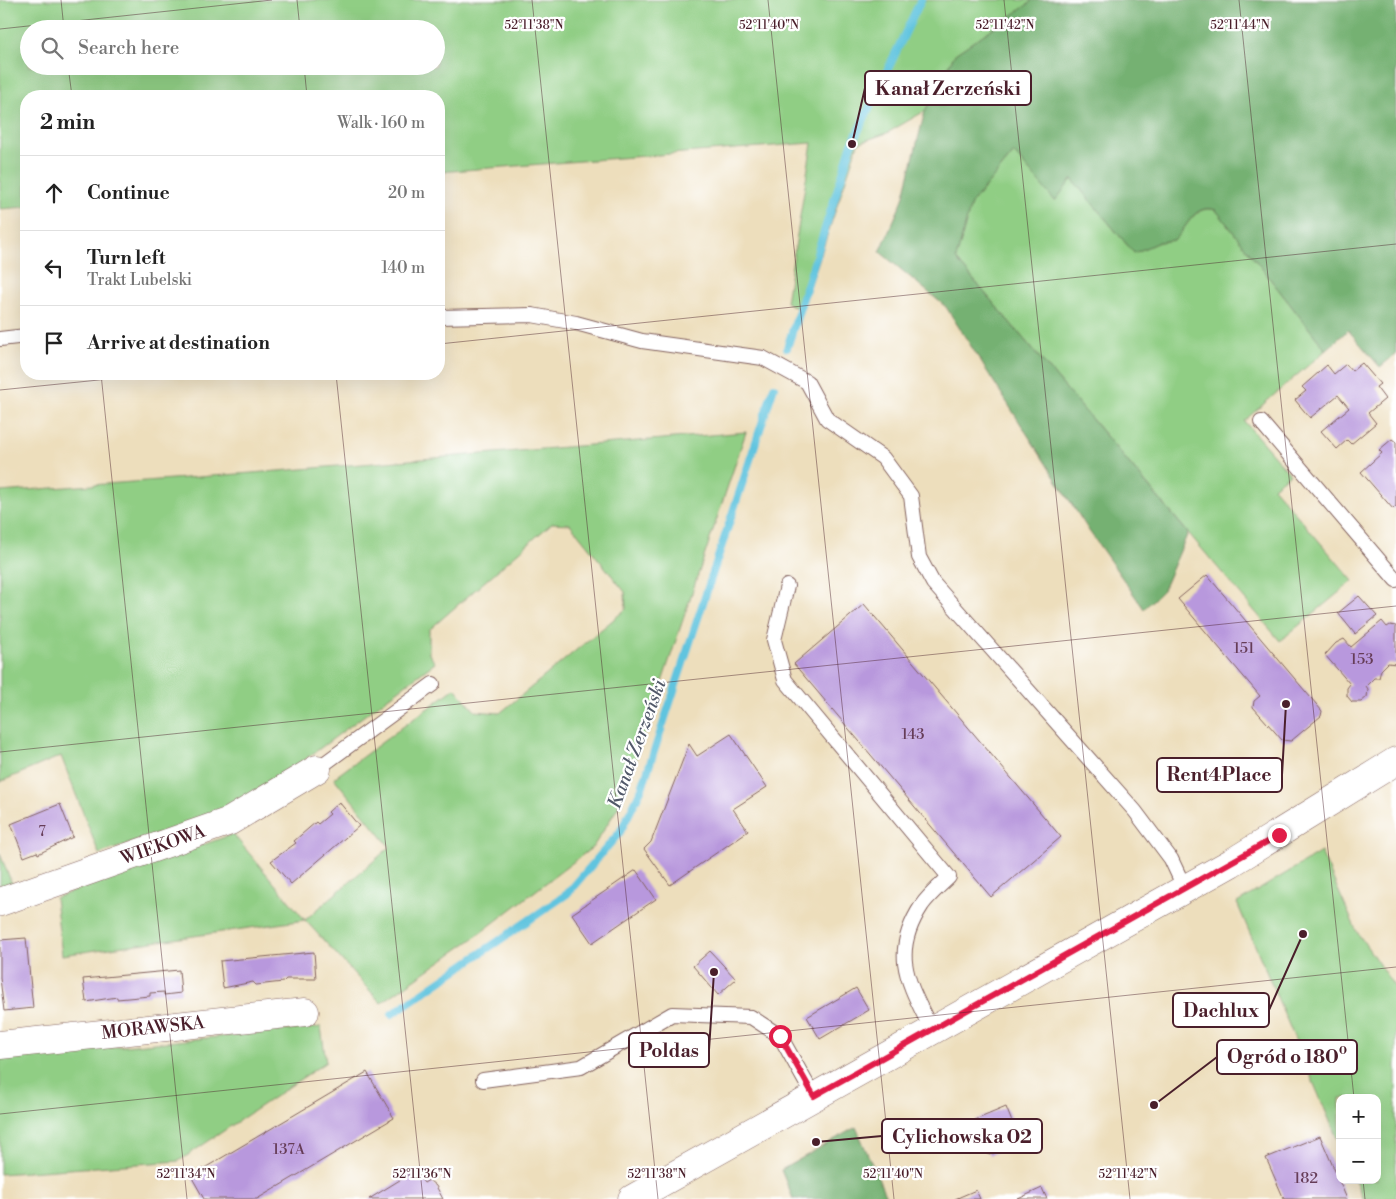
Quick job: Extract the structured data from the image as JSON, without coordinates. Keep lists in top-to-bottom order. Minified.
{"streets":{"street":["WIEKOWA","MORAWSKA"]},"water":["Kanał Zerzeński"],"places":["Kanał Zerzeński","Rent4Place","Dachlux","Poldas","Ogród o 180⁰","Cylichowska 02"],"house_numbers":["151","153","143","7","137A","182"],"page":{"search":"Search here","heading":["2 min","Walk · 160 m"],"list":[["Continue","20 m"],["Turn left","Trakt Lubelski","140 m"],"Arrive at destination"],"map_buttons":["+","−"]},"coordinates":["52°11'38\"N","52°11'40\"N","52°11'42\"N","52°11'44\"N","52°11'34\"N","52°11'36\"N"]}
